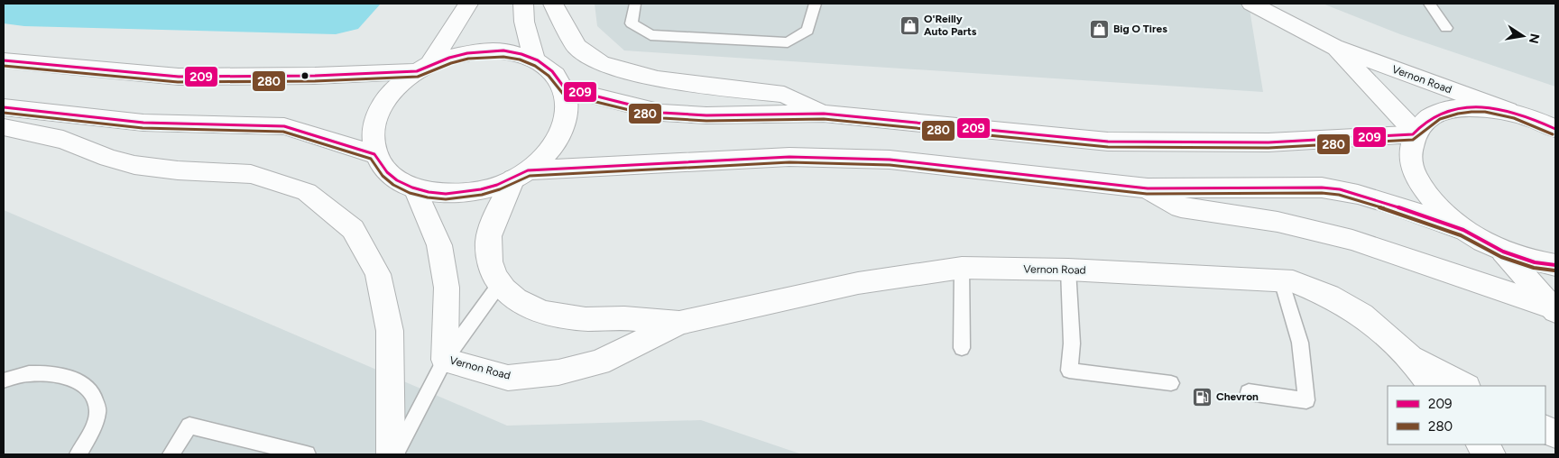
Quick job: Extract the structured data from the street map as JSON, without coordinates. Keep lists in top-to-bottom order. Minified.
{"streets":{"main road":["Vernon Road"]},"places":{"shop":["O'Reilly Auto Parts","Big O Tires"],"fuel station":["Chevron"]},"lines":["transit line 209","transit line 280"],"legend":["209","280"],"north":"right"}
